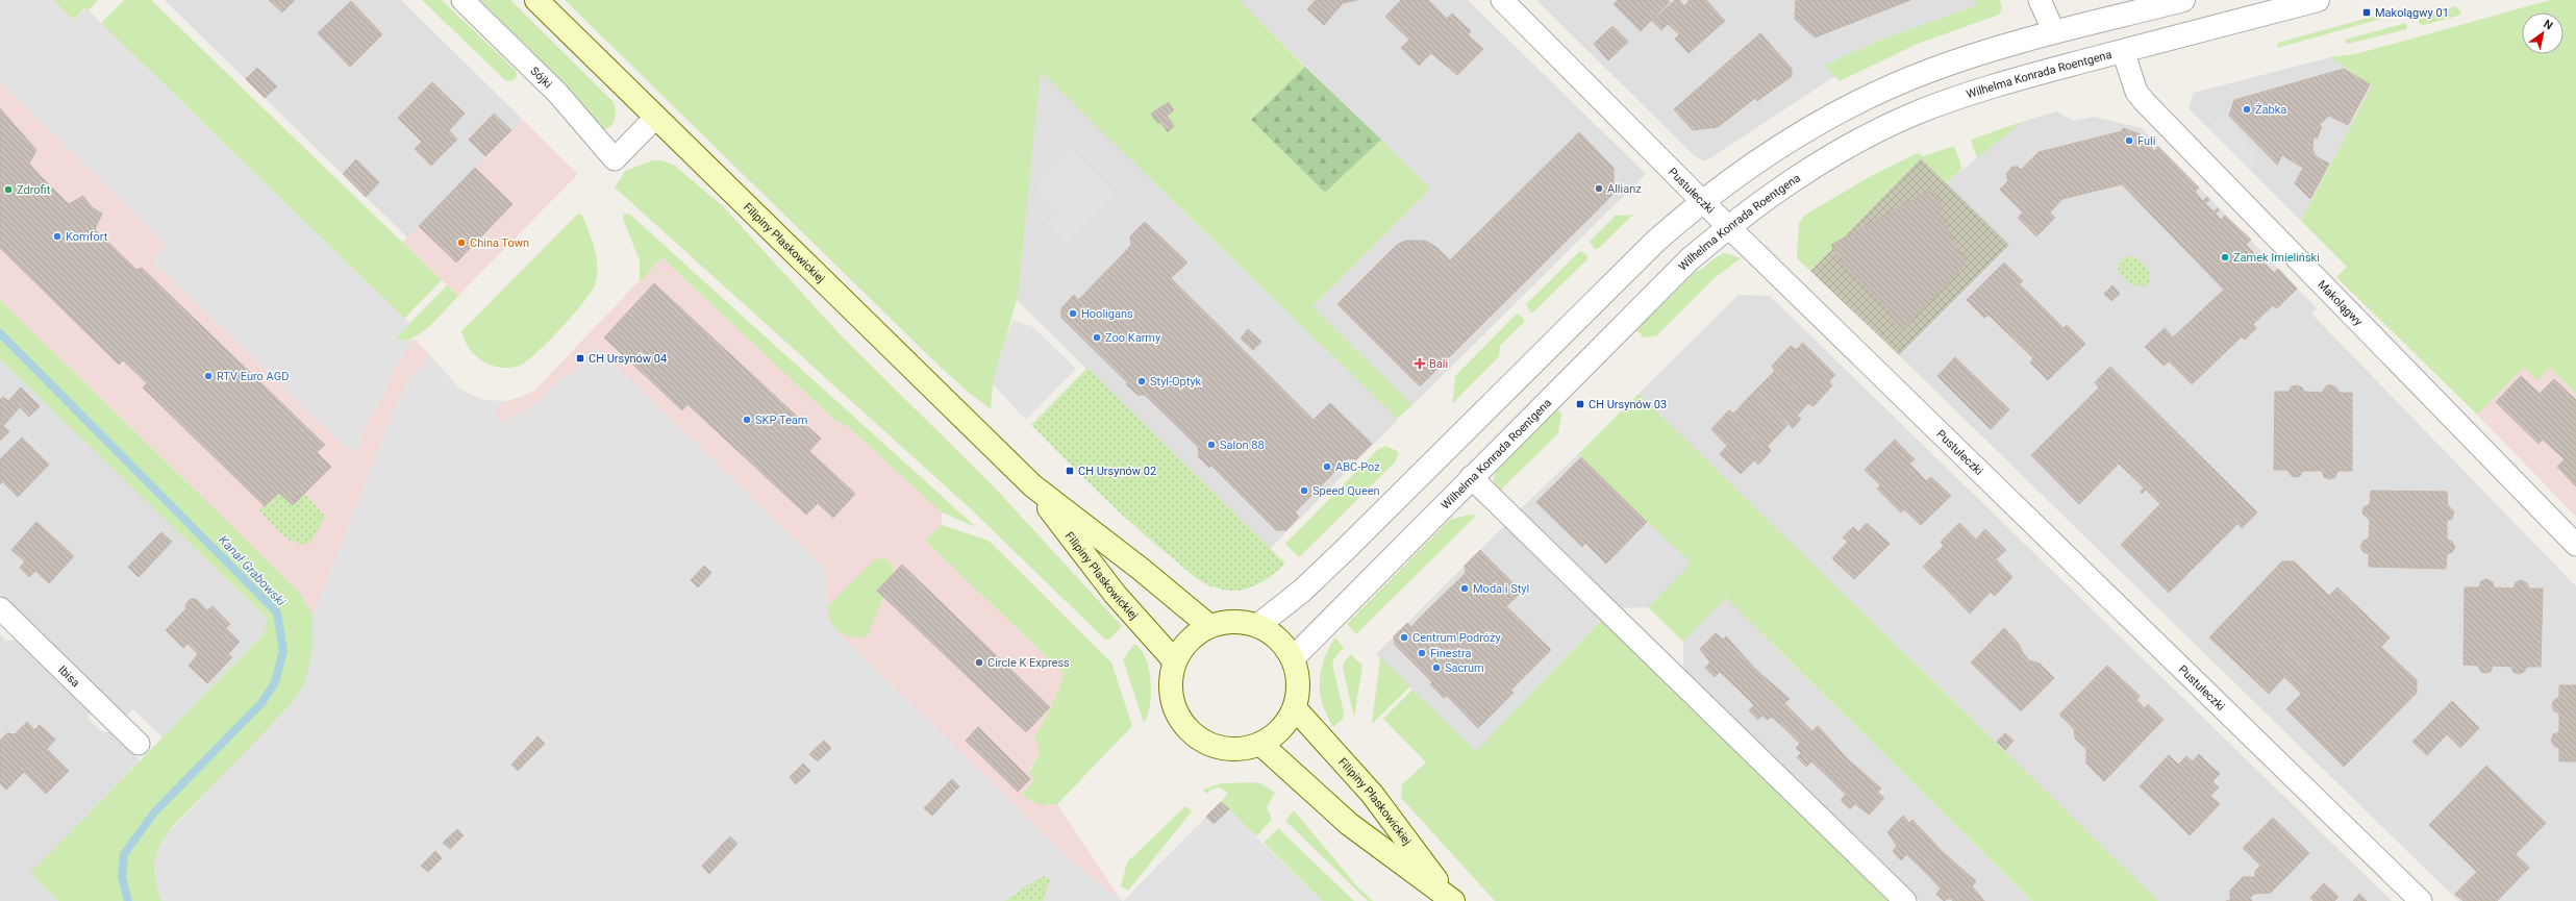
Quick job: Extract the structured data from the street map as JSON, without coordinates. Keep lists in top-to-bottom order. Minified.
{"streets":{"main road":["Filipiny Płaskowickiej"],"street":["Wilhelma Konrada Roentgena","Sójki","Pustułeczki","Makolągwy","Ibisa"]},"crossings":[["Wilhelma Konrada Roentgena","Pustułeczki"],["Wilhelma Konrada Roentgena","Filipiny Płaskowickiej"],["Wilhelma Konrada Roentgena","Makolągwy"],["Sójki","Filipiny Płaskowickiej"]],"water":["Kanał Grabowski"],"places":{"transit":["Makolągwy 01","CH Ursynów 04","CH Ursynów 03","CH Ursynów 02"],"other":["Żabka","Fuli","Allianz","Zdrofit","Komfort","China Town","Zamek Imieliński","Hooligans","Zoo Karmy","RTV Euro AGD","Styl-Optyk","SKP Team","Salon 88","ABC-Poż","Speed Queen","Moda i Styl","Centrum Podróży","Finestra","Circle K Express","Sacrum"],"health":["Bali"]},"north":"top right"}
